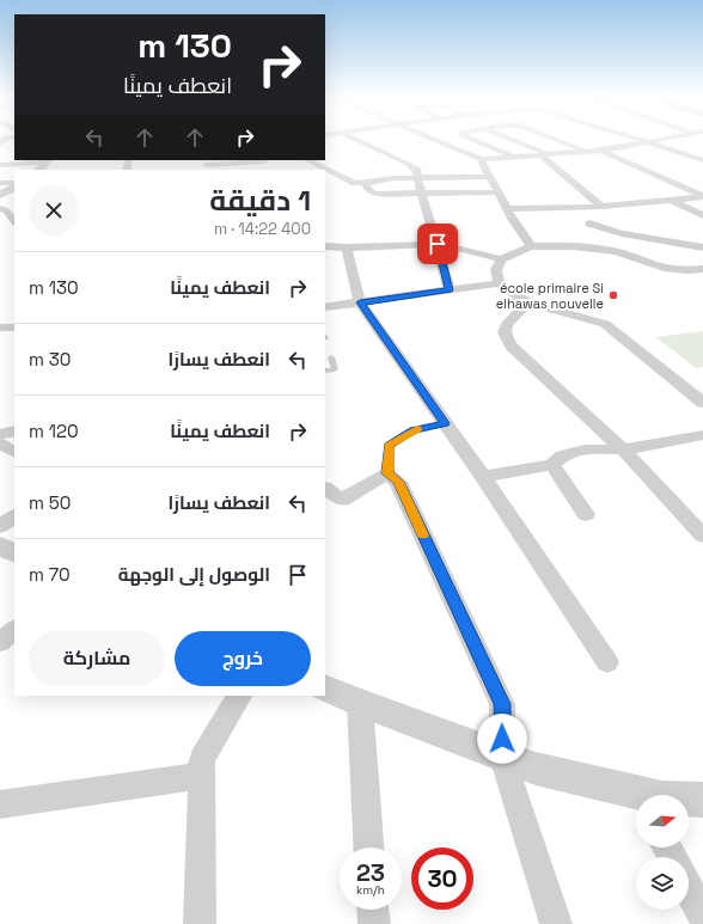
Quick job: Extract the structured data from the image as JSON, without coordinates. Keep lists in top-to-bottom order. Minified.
{"places":["école primaire Si elhawas nouvelle"],"north":"right","page":{"turn":["130 m","انعطف يمينًا"],"heading":["1 دقيقة","400 m · 14:22"],"list":[{"name":"انعطف يمينًا","value":"130 m"},{"name":"انعطف يسارًا","value":"30 m"},{"name":"انعطف يمينًا","value":"120 m"},{"name":"انعطف يسارًا","value":"50 m"},{"name":"الوصول إلى الوجهة","value":"70 m"}],"buttons":["خروج","مشاركة"],"speed":"23 km/h","limit":"30"}}
